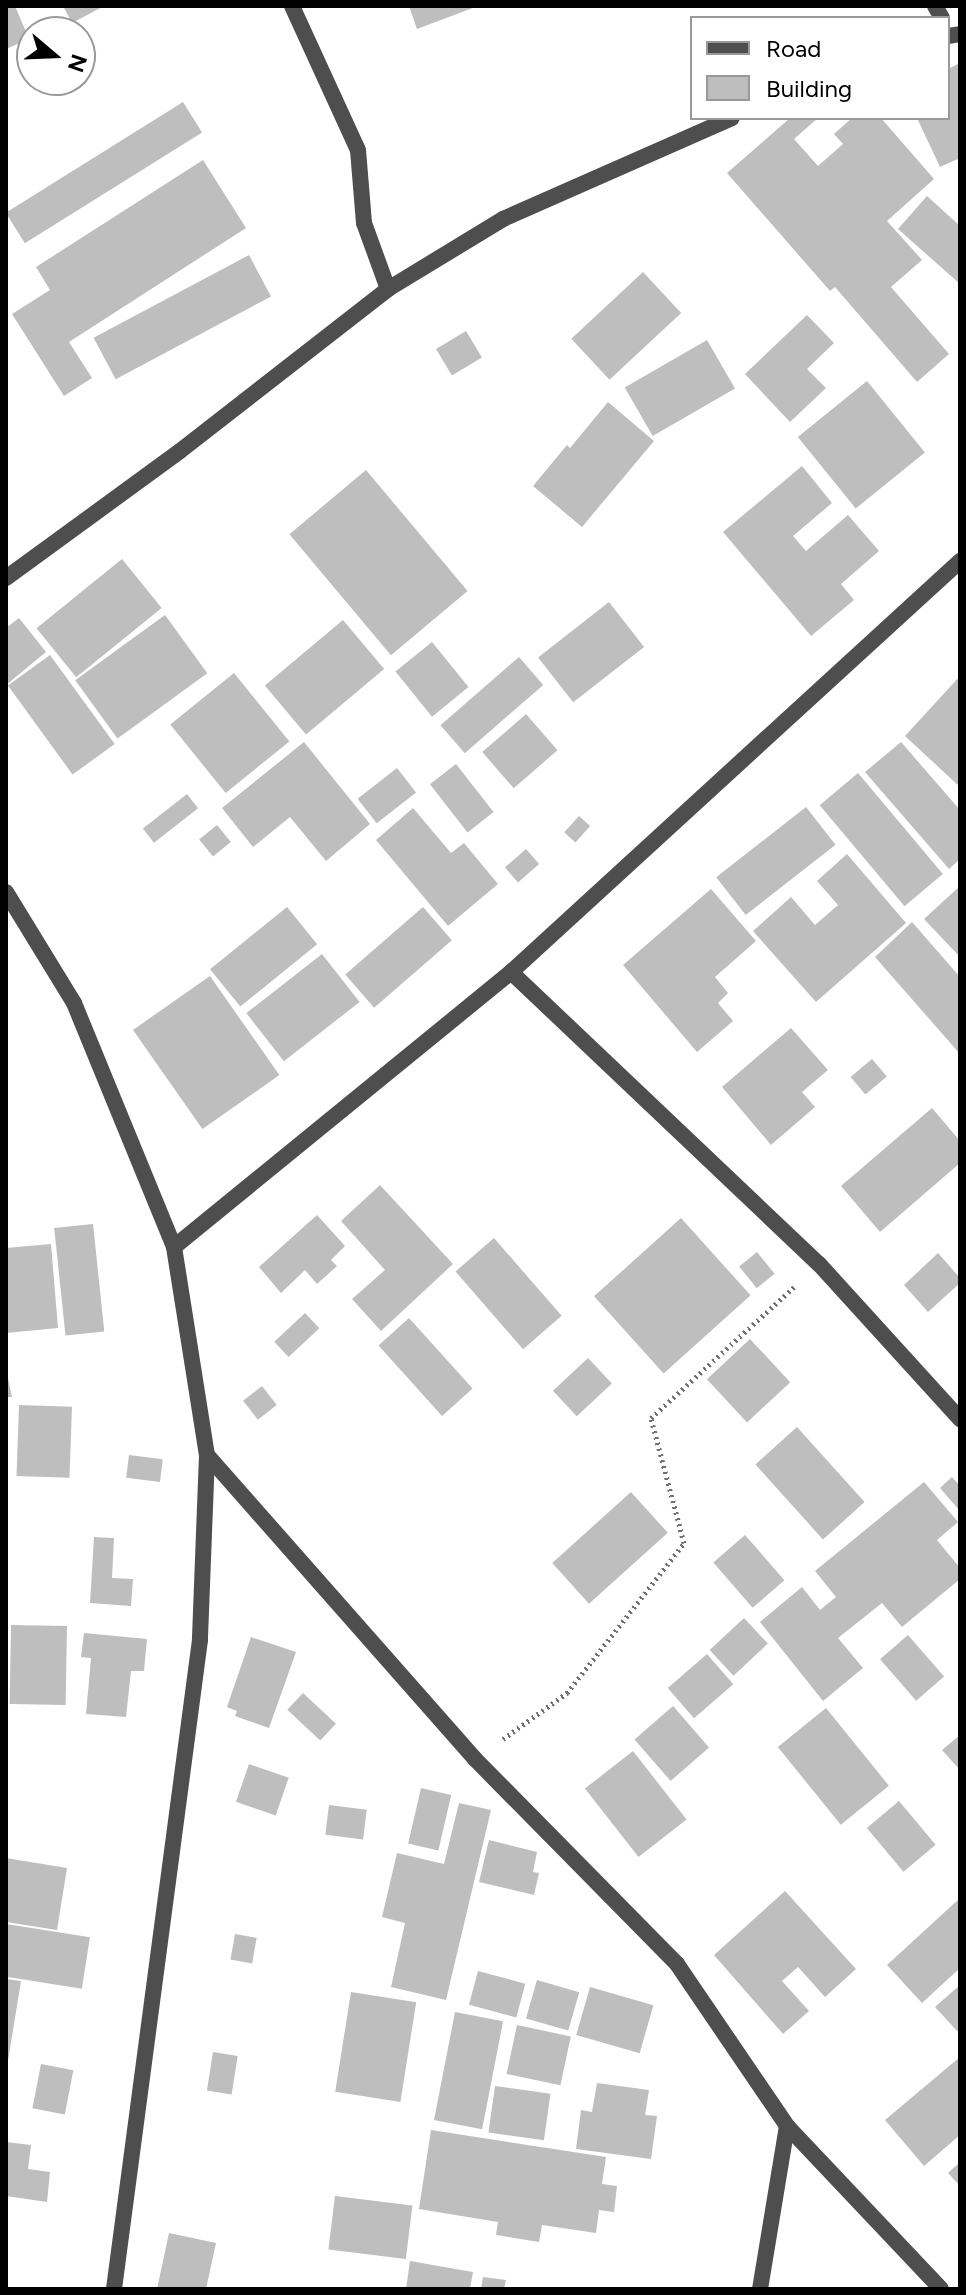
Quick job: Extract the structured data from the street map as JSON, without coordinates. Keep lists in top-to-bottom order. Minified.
{"legend":["Road","Building"],"north":"right"}
